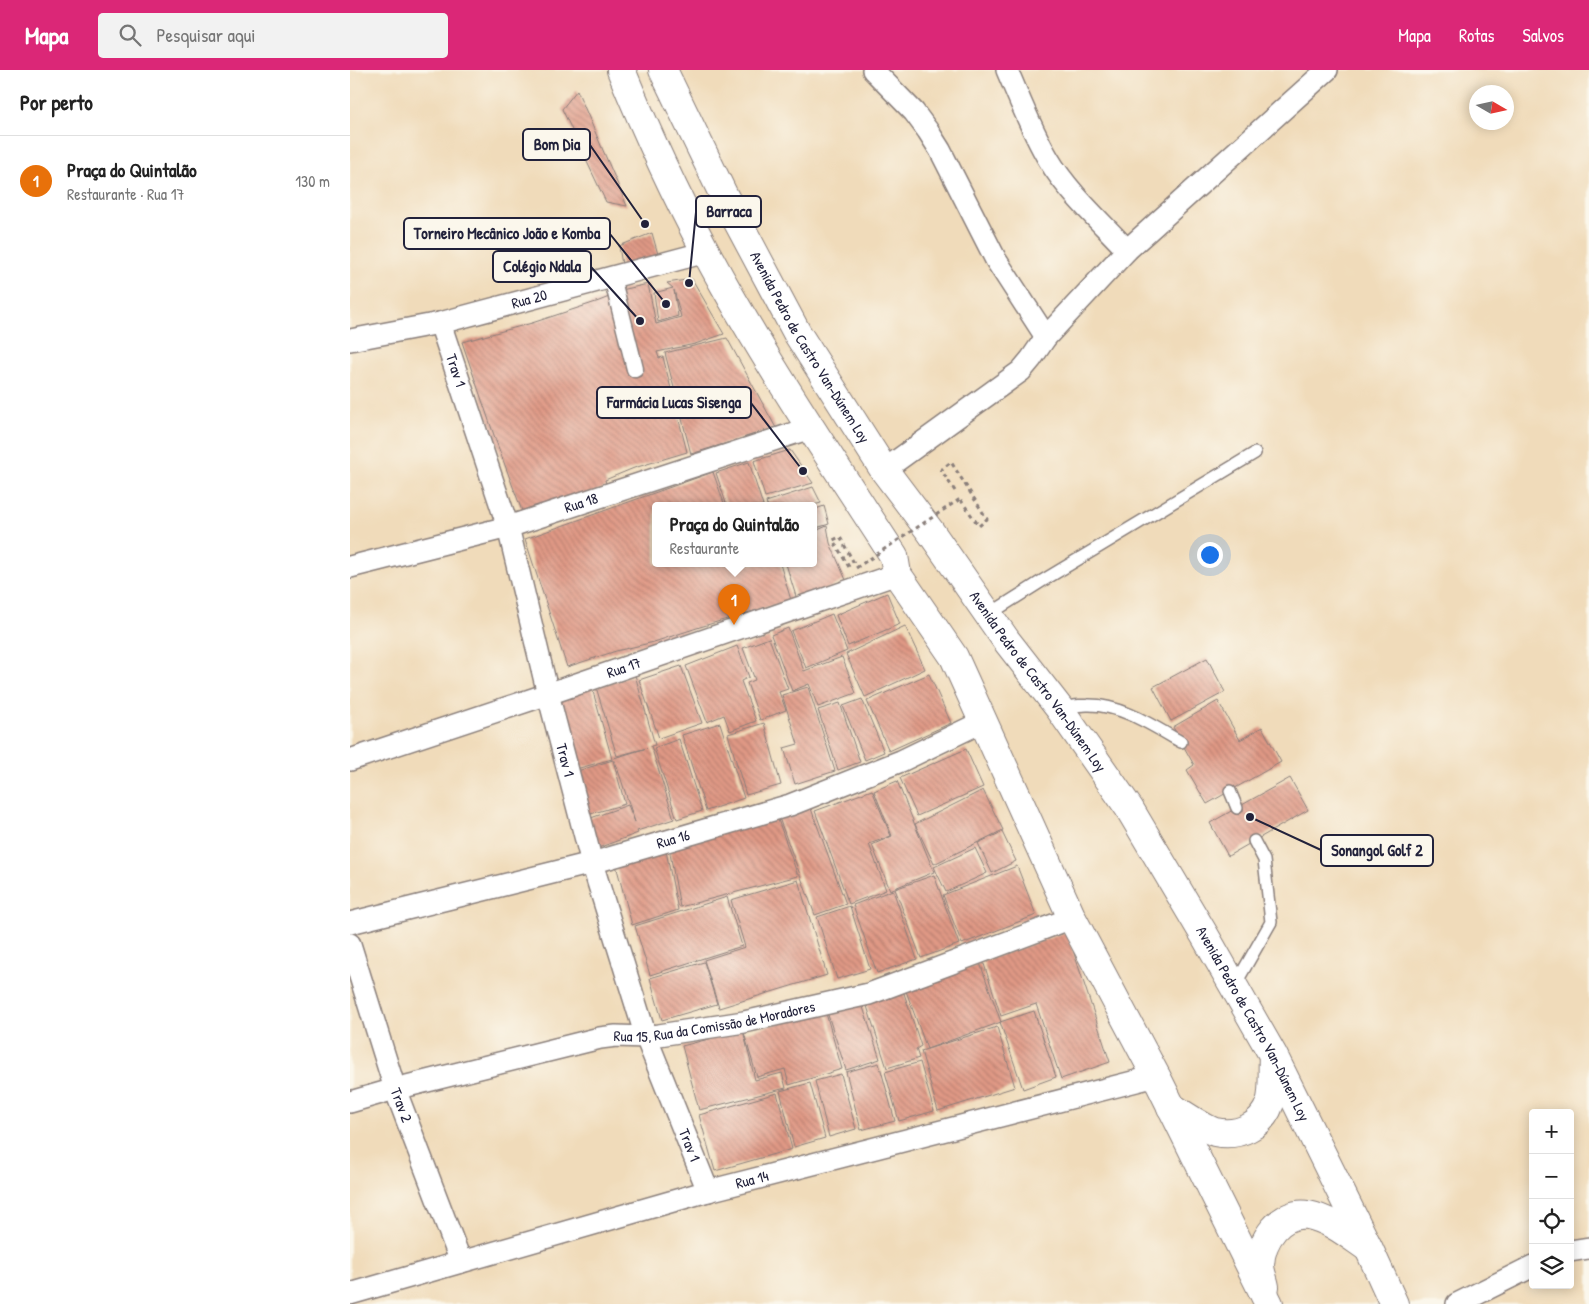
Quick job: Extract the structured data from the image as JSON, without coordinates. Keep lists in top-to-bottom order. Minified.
{"streets":{"highway":["Avenida Pedro de Castro Van-Dúnem Loy"],"street":["Rua 20","Trav 1","Rua 18","Rua 17","Rua 16","Rua 15, Rua da Comissão de Moradores","Trav 2","Rua 14"]},"crossings":[["Rua 20","Trav 1"],["Trav 1","Rua 18"],["Trav 1","Rua 17"],["Trav 1","Rua 16"],["Trav 1","Rua 15, Rua da Comissão de Moradores"],["Trav 1","Rua 14"],["Rua 15, Rua da Comissão de Moradores","Trav 2"],["Trav 2","Rua 14"]],"places":["Bom Dia","Barraca","Torneiro Mecânico João e Komba","Colégio Ndala","Farmácia Lucas Sisenga","Sonangol Golf 2"],"north":"right","page":{"header":"Mapa","search":"Pesquisar aqui","nav":["Mapa","Rotas","Salvos"],"heading":"Por perto","list":[{"mark":"1","name":"Praça do Quintalão","note":"Restaurante · Rua 17","value":"130 m"}],"popup":["Praça do Quintalão","Restaurante"],"pins":"1","map_buttons":["+","−"]}}
